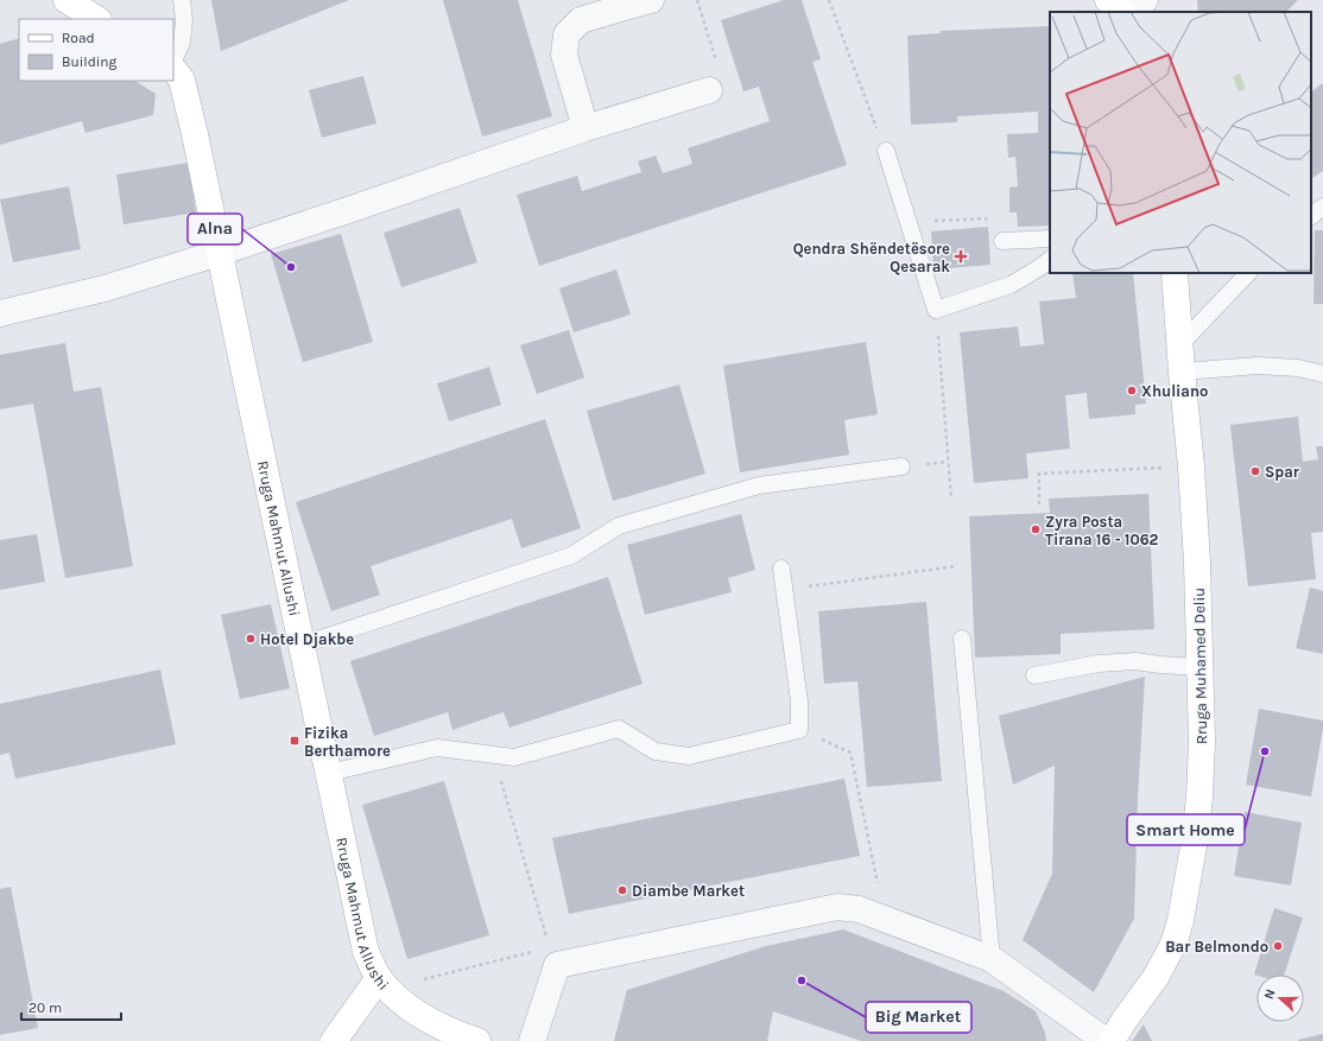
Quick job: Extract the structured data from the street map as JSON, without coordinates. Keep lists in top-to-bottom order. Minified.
{"streets":{"street":["Rruga Mahmut Allushi","Rruga Muhamed Deliu"]},"places":{"health":["Qendra Shëndetësore Qesarak"],"other":["Alna","Xhuliano","Spar","Zyra Posta Tirana 16 - 1062","Hotel Djakbe","Smart Home","Diambe Market","Bar Belmondo","Big Market"],"transit":["Fizika Berthamore"]},"legend":["Road","Building"],"scale_bar":"20 m","north":"left"}
